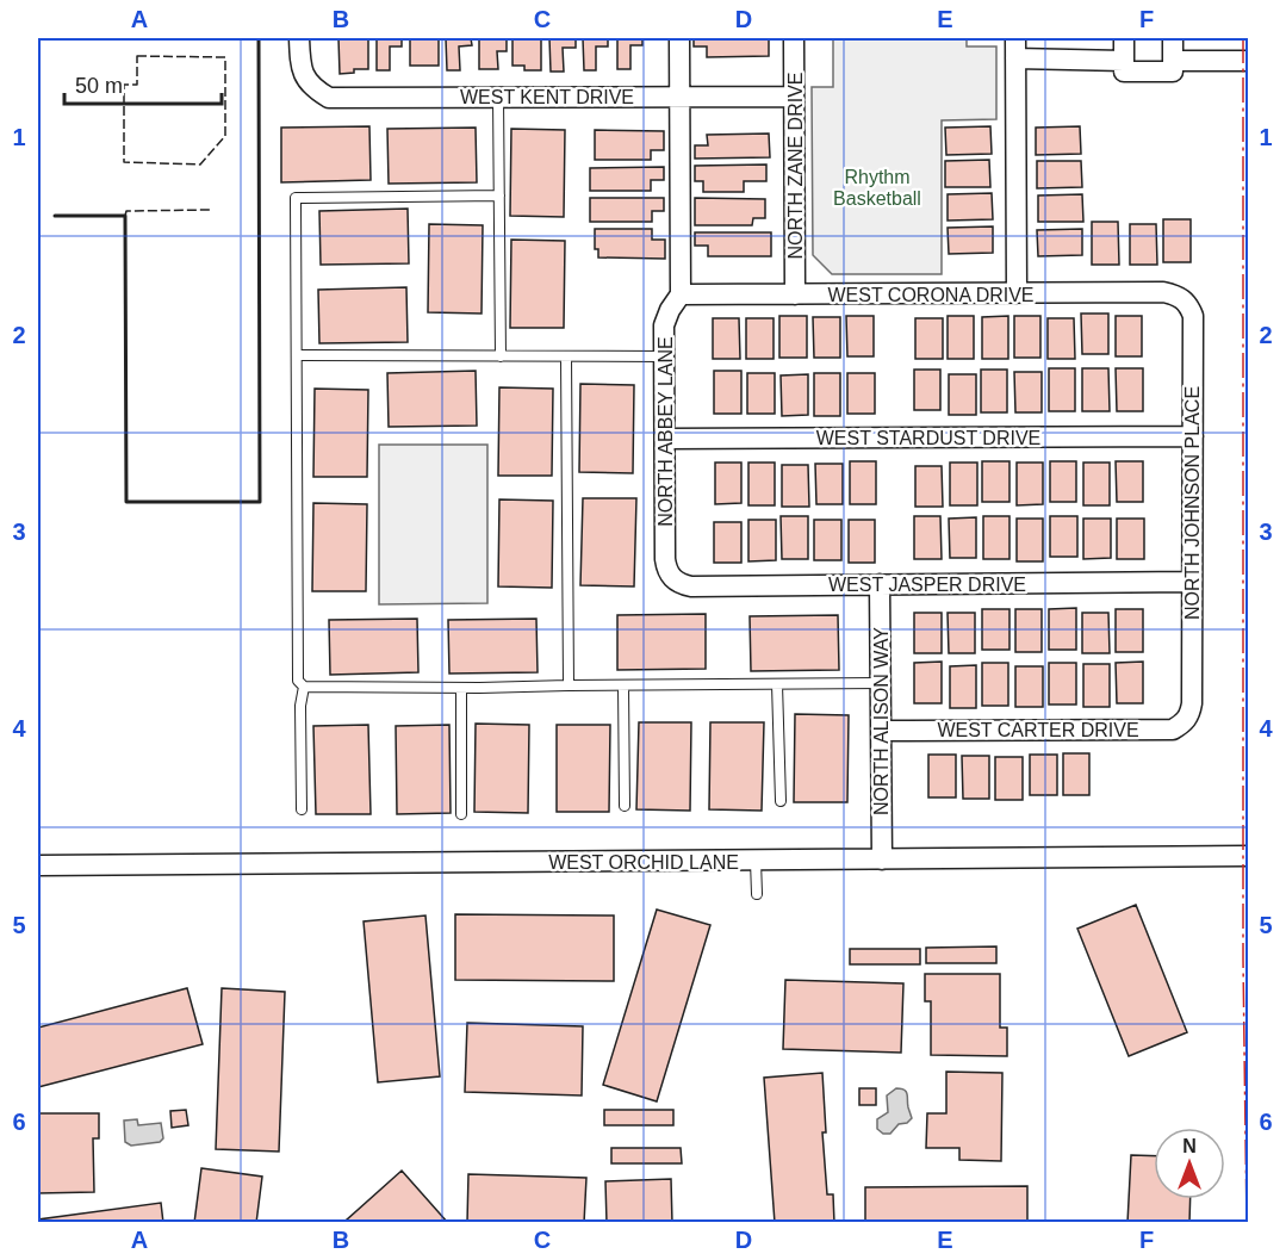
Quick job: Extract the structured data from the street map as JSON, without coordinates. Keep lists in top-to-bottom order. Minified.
{"streets":{"street":["WEST KENT DRIVE","NORTH ZANE DRIVE","WEST CORONA DRIVE","NORTH ABBEY LANE","WEST STARDUST DRIVE","NORTH JOHNSON PLACE","WEST JASPER DRIVE","NORTH ALISON WAY","WEST CARTER DRIVE","WEST ORCHID LANE"]},"crossings":[["WEST KENT DRIVE","NORTH ZANE DRIVE"],["NORTH ZANE DRIVE","WEST CORONA DRIVE"],["WEST CORONA DRIVE","NORTH ABBEY LANE"],["WEST CORONA DRIVE","NORTH JOHNSON PLACE"],["NORTH ABBEY LANE","WEST STARDUST DRIVE"],["NORTH ABBEY LANE","WEST JASPER DRIVE"],["WEST STARDUST DRIVE","NORTH JOHNSON PLACE"],["NORTH JOHNSON PLACE","WEST JASPER DRIVE"],["NORTH JOHNSON PLACE","WEST CARTER DRIVE"],["WEST JASPER DRIVE","NORTH ALISON WAY"],["NORTH ALISON WAY","WEST CARTER DRIVE"],["NORTH ALISON WAY","WEST ORCHID LANE"]],"parks":["Rhythm Basketball"],"scale_bar":"50 m","north":"top","grid":{"columns":["A","B","C","D","E","F"],"rows":["1","2","3","4","5","6"]}}
